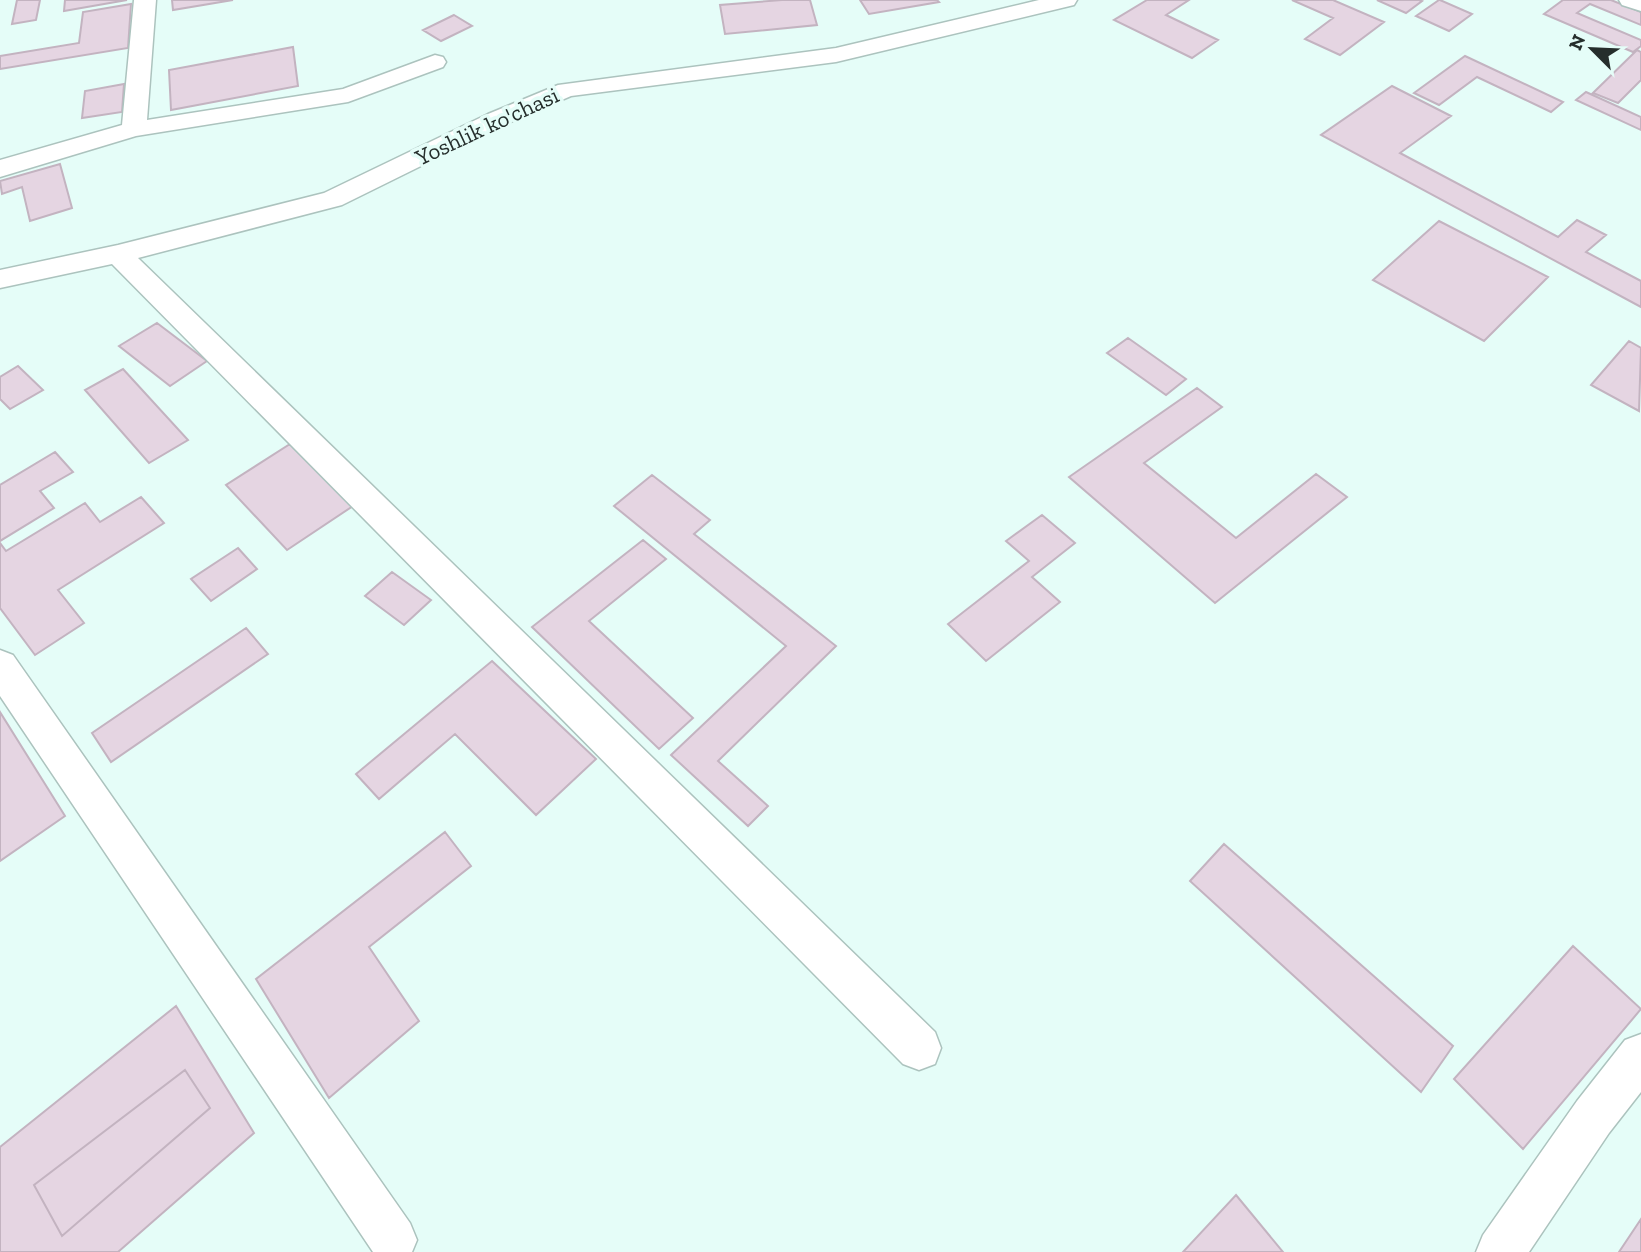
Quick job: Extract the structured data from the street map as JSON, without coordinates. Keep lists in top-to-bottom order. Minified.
{"streets":{"street":["Yoshlik ko'chasi"]},"north":"top left"}
